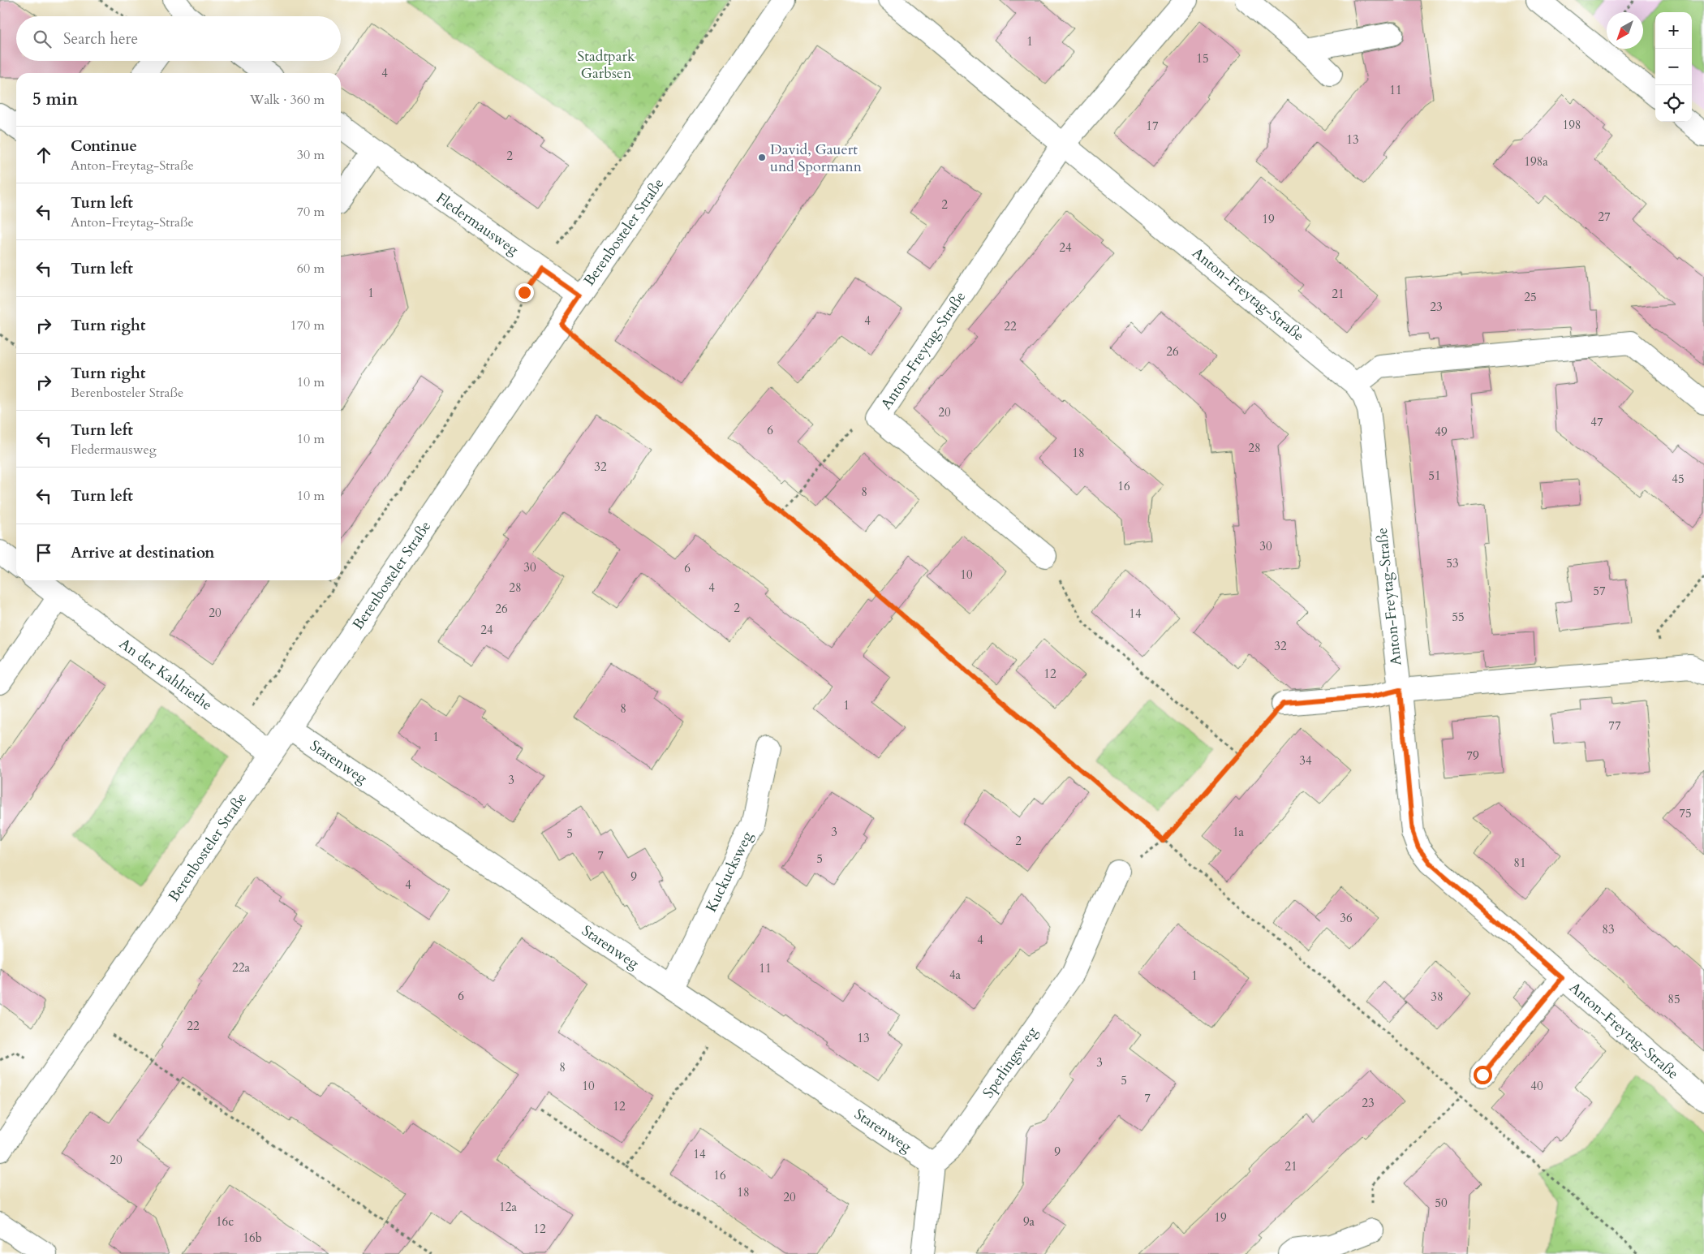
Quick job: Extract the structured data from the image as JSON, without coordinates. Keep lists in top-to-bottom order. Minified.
{"streets":{"street":["Fledermausweg","Berenbosteler Straße","Anton-Freytag-Straße","An der Kahlriethe","Starenweg","Kuckucksweg","Sperlingsweg"]},"crossings":[["Fledermausweg","Berenbosteler Straße"],["Berenbosteler Straße","An der Kahlriethe"],["Berenbosteler Straße","Starenweg"],["Starenweg","Kuckucksweg"],["Starenweg","Sperlingsweg"]],"parks":["Stadtpark Garbsen"],"places":["David, Gauert und Spormann"],"house_numbers":["1","15","4","11","198","17","13","2","198a","2","27","19","24","1","21","25","23","4","22","26","20","47","6","49","28","18","32","51","45","16","8","30","53","30","6","10","28","4","57","2","26","20","14","55","24","32","12","1","8","77","1","79","34","3","75","3","1a","5","2","7","5","81","9","4","36","83","4","22a","11","4a","1","6","38","85","22","13","3","8","5","10","40","7","23","12","9","14","20","21","16","18","20","50","12a","19","16c","9a","12","16b"],"north":"bottom left","page":{"map_buttons":["+","−"],"search":"Search here","heading":["5 min","Walk · 360 m"],"list":[["Continue","Anton-Freytag-Straße","30 m"],["Turn left","Anton-Freytag-Straße","70 m"],["Turn left","60 m"],["Turn right","170 m"],["Turn right","Berenbosteler Straße","10 m"],["Turn left","Fledermausweg","10 m"],["Turn left","10 m"],"Arrive at destination"]}}
